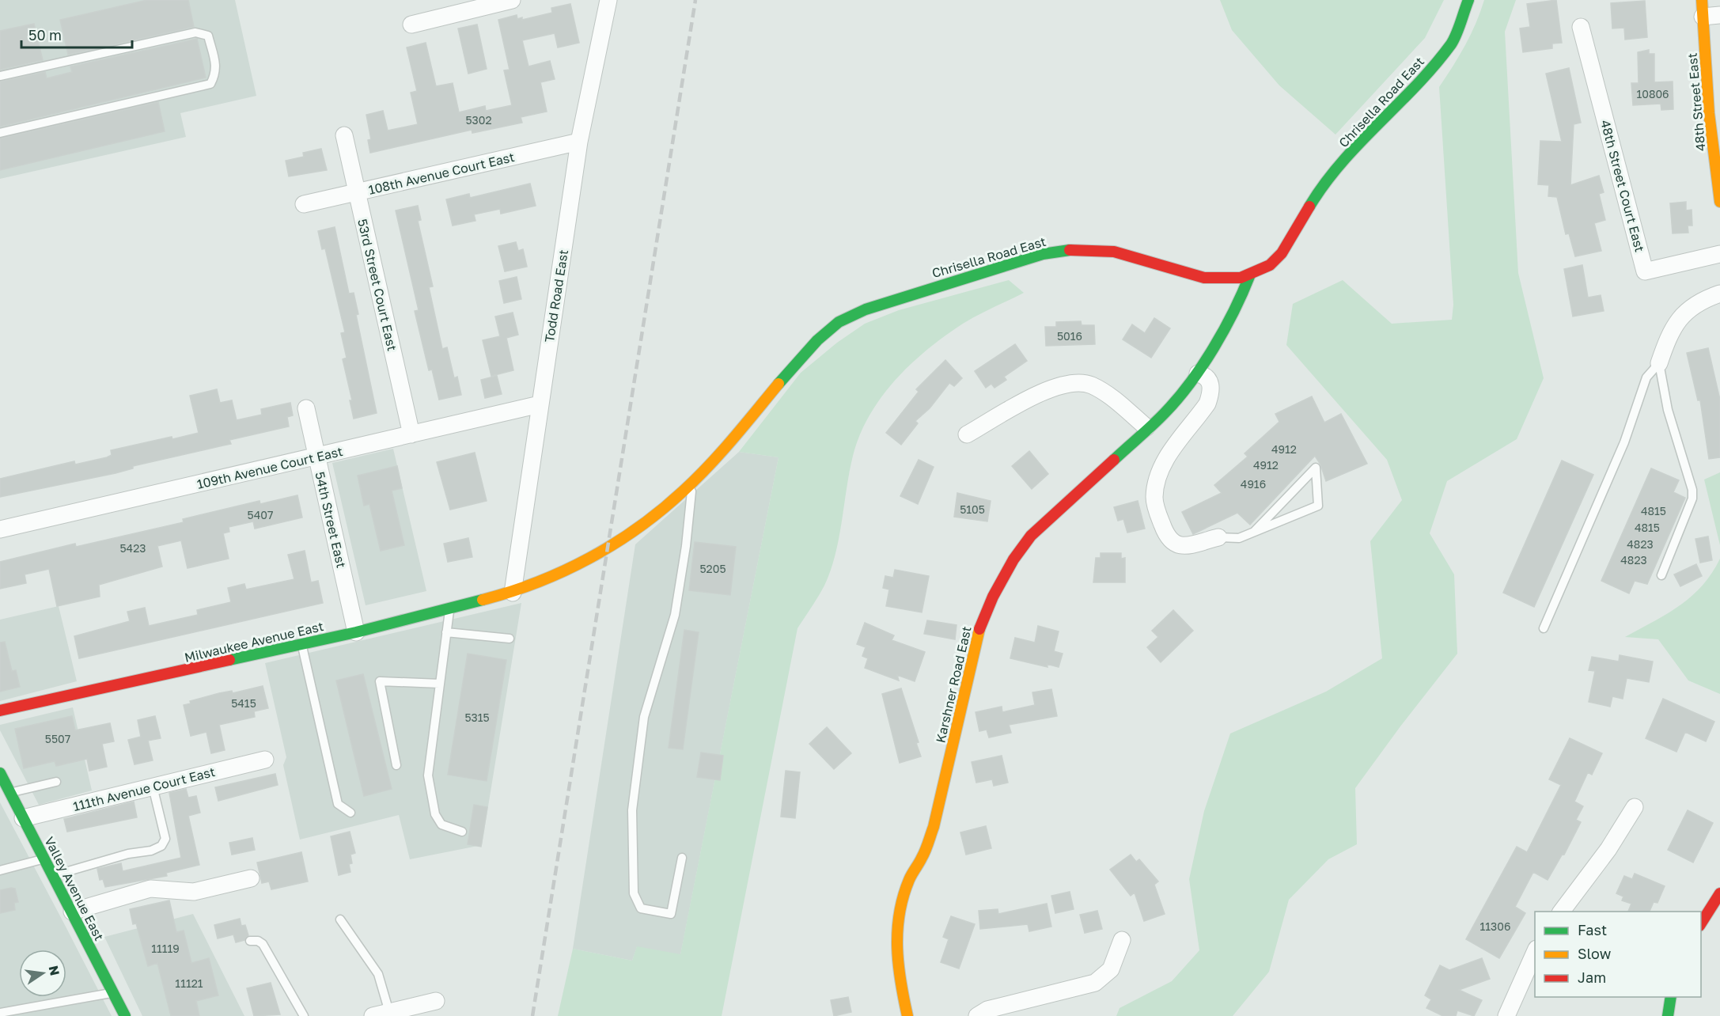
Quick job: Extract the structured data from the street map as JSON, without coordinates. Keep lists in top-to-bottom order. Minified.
{"streets":{"street":["Chrisella Road East","48th Street East","108th Avenue Court East","48th Street Court East","53rd Street Court East","Todd Road East","109th Avenue Court East","54th Street East","Milwaukee Avenue East","Karshner Road East","111th Avenue Court East","Valley Avenue East"]},"crossings":[["Chrisella Road East","Todd Road East"],["Chrisella Road East","Milwaukee Avenue East"],["Chrisella Road East","Karshner Road East"],["108th Avenue Court East","53rd Street Court East"],["108th Avenue Court East","Todd Road East"],["53rd Street Court East","109th Avenue Court East"],["Todd Road East","109th Avenue Court East"],["Todd Road East","Milwaukee Avenue East"],["109th Avenue Court East","54th Street East"],["54th Street East","Milwaukee Avenue East"],["111th Avenue Court East","Valley Avenue East"]],"house_numbers":["10806","5302","5016","4912","4912","4916","5105","4815","5407","4815","4823","5423","4823","5205","5415","5315","5507","11306","11119","11121"],"legend":["Fast","Slow","Jam"],"scale_bar":"50 m","north":"right"}
